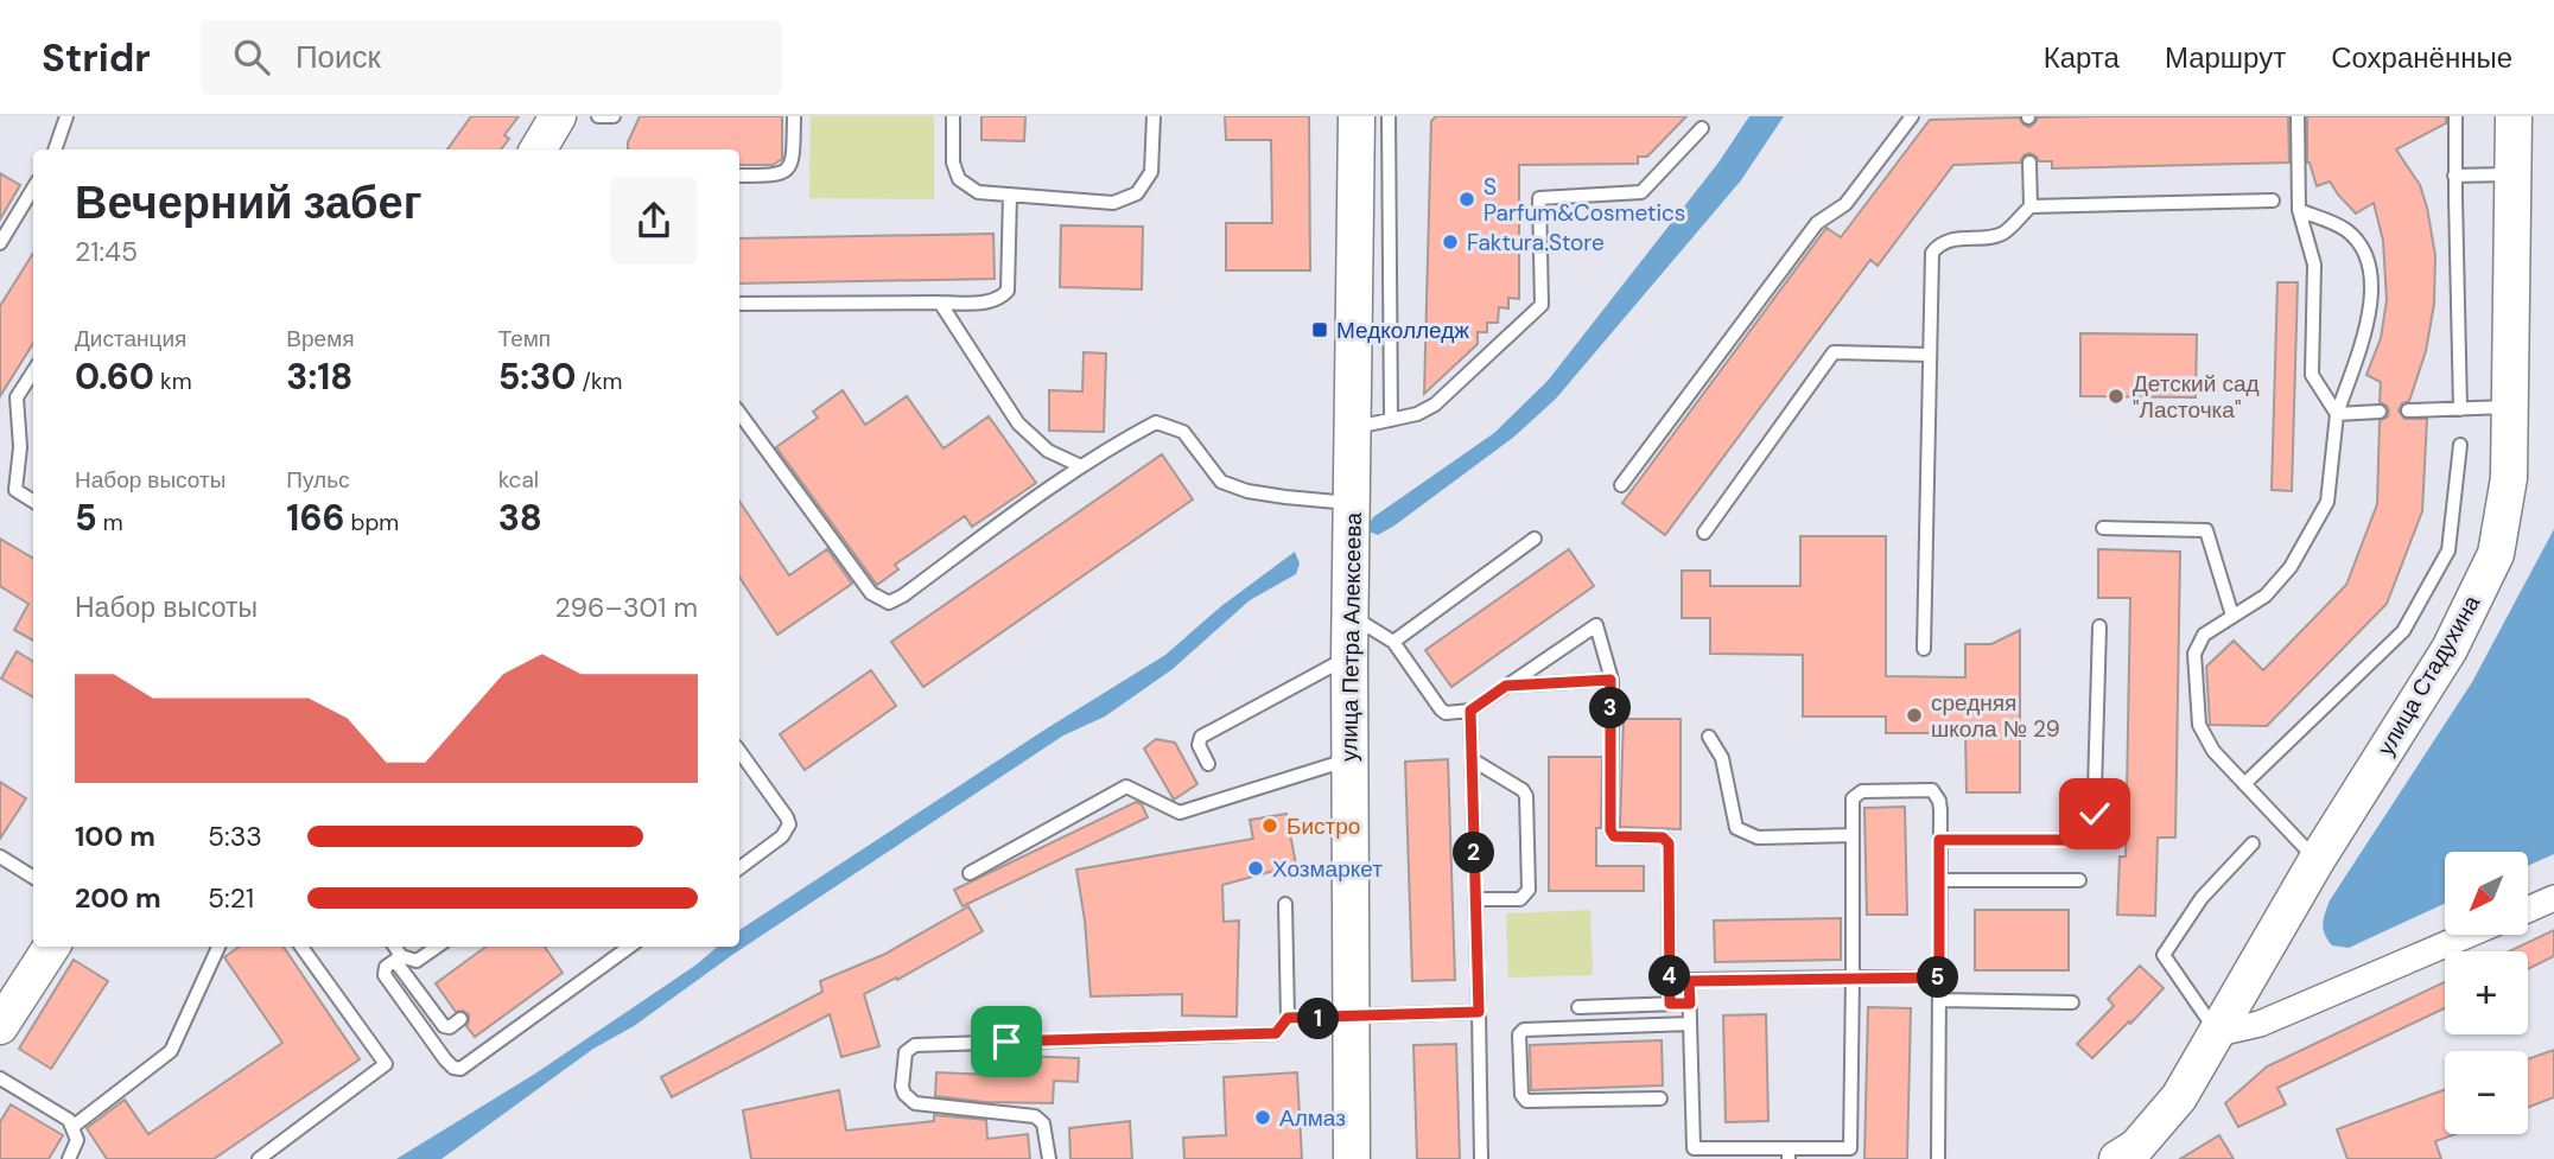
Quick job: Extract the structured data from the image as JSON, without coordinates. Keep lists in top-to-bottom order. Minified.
{"streets":{"street":["улица Петра Алексеева","улица Стадухина"]},"places":{"other":["S Parfum&Cosmetics","Faktura.Store","Детский сад \"Ласточка\"","средняя школа № 29","Бистро","Хозмаркет","Алмаз"],"transit":["Медколледж"]},"north":"bottom left","page":{"header":"Stridr","search":"Поиск","nav":["Карта","Маршрут","Сохранённые"],"heading":["Вечерний забег","21:45"],"stats":[["Дистанция","0.60 km"],["Время","3:18"],["Темп","5:30 /km"],["Набор высоты","5 m"],["Пульс","166 bpm"],["kcal","38"]],"chart":["Набор высоты","296–301 m"],"pins":["3","2","4","5","1"],"list":[{"name":"100 m","note":"5:33"},{"name":"200 m","note":"5:21"}],"map_buttons":["+","−"]}}
